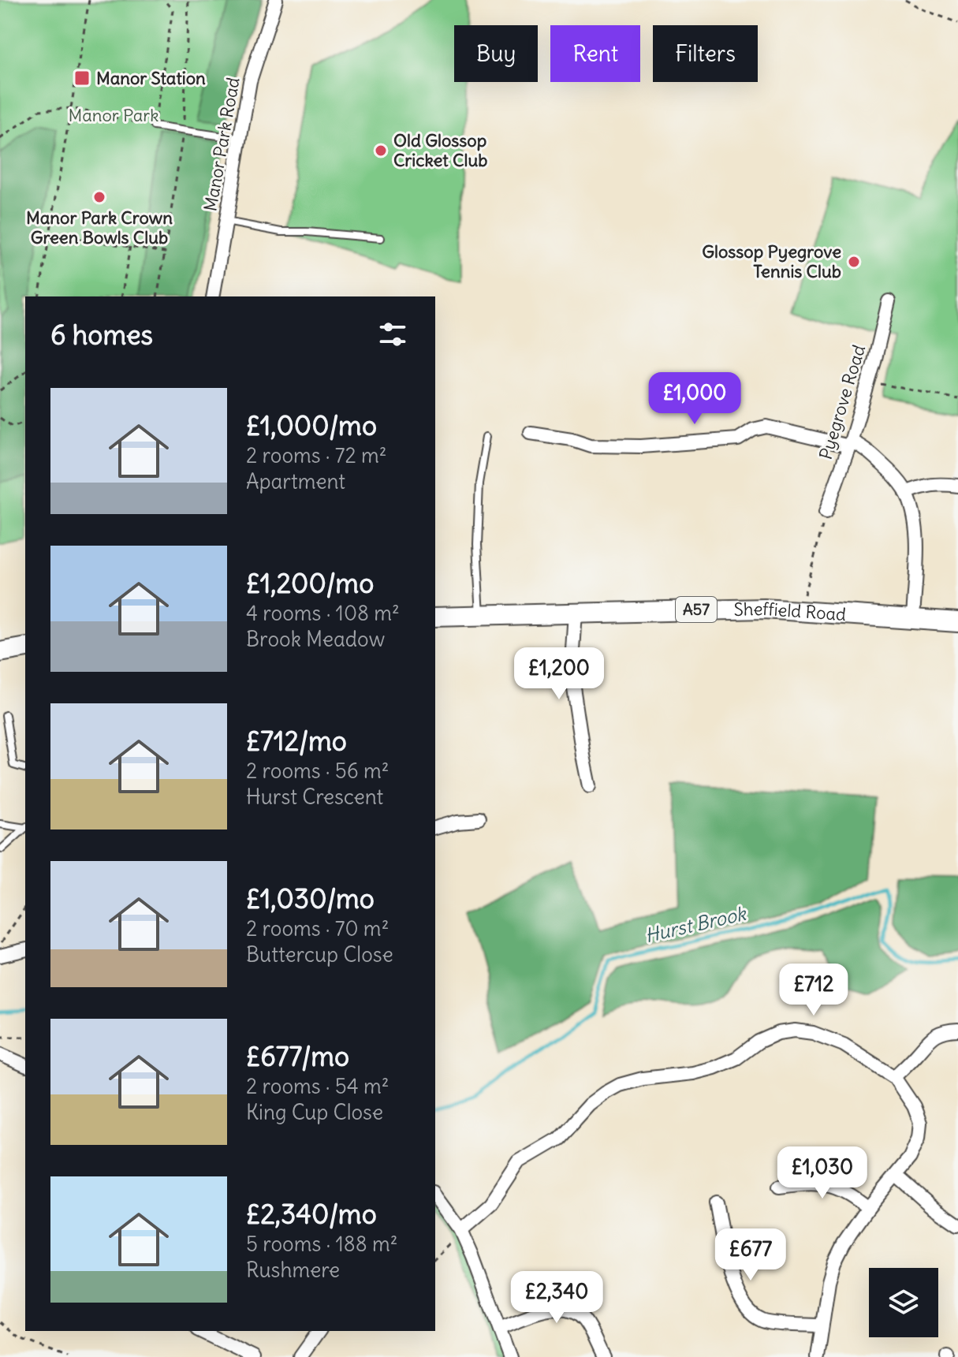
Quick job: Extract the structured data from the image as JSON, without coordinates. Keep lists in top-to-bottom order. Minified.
{"streets":{"main road":["A57","Sheffield Road"],"street":["Manor Park Road","Pyegrove Road"]},"water":["Hurst Brook"],"parks":["Manor Park"],"places":{"transit":["Manor Station"],"other":["Old Glossop Cricket Club","Manor Park Crown Green Bowls Club","Glossop Pyegrove Tennis Club"]},"page":{"chip":["Buy","Rent","Filters"],"heading":"6 homes","price":["£1,000","£1,200","£712","£1,030","£677","£2,340"],"list":[{"name":"£1,000/mo","note":"2 rooms · 72 m² · Apartment"},{"name":"£1,200/mo","note":"4 rooms · 108 m² · Brook Meadow"},{"name":"£712/mo","note":"2 rooms · 56 m² · Hurst Crescent"},{"name":"£1,030/mo","note":"2 rooms · 70 m² · Buttercup Close"},{"name":"£677/mo","note":"2 rooms · 54 m² · King Cup Close"},{"name":"£2,340/mo","note":"5 rooms · 188 m² · Rushmere"}]}}
